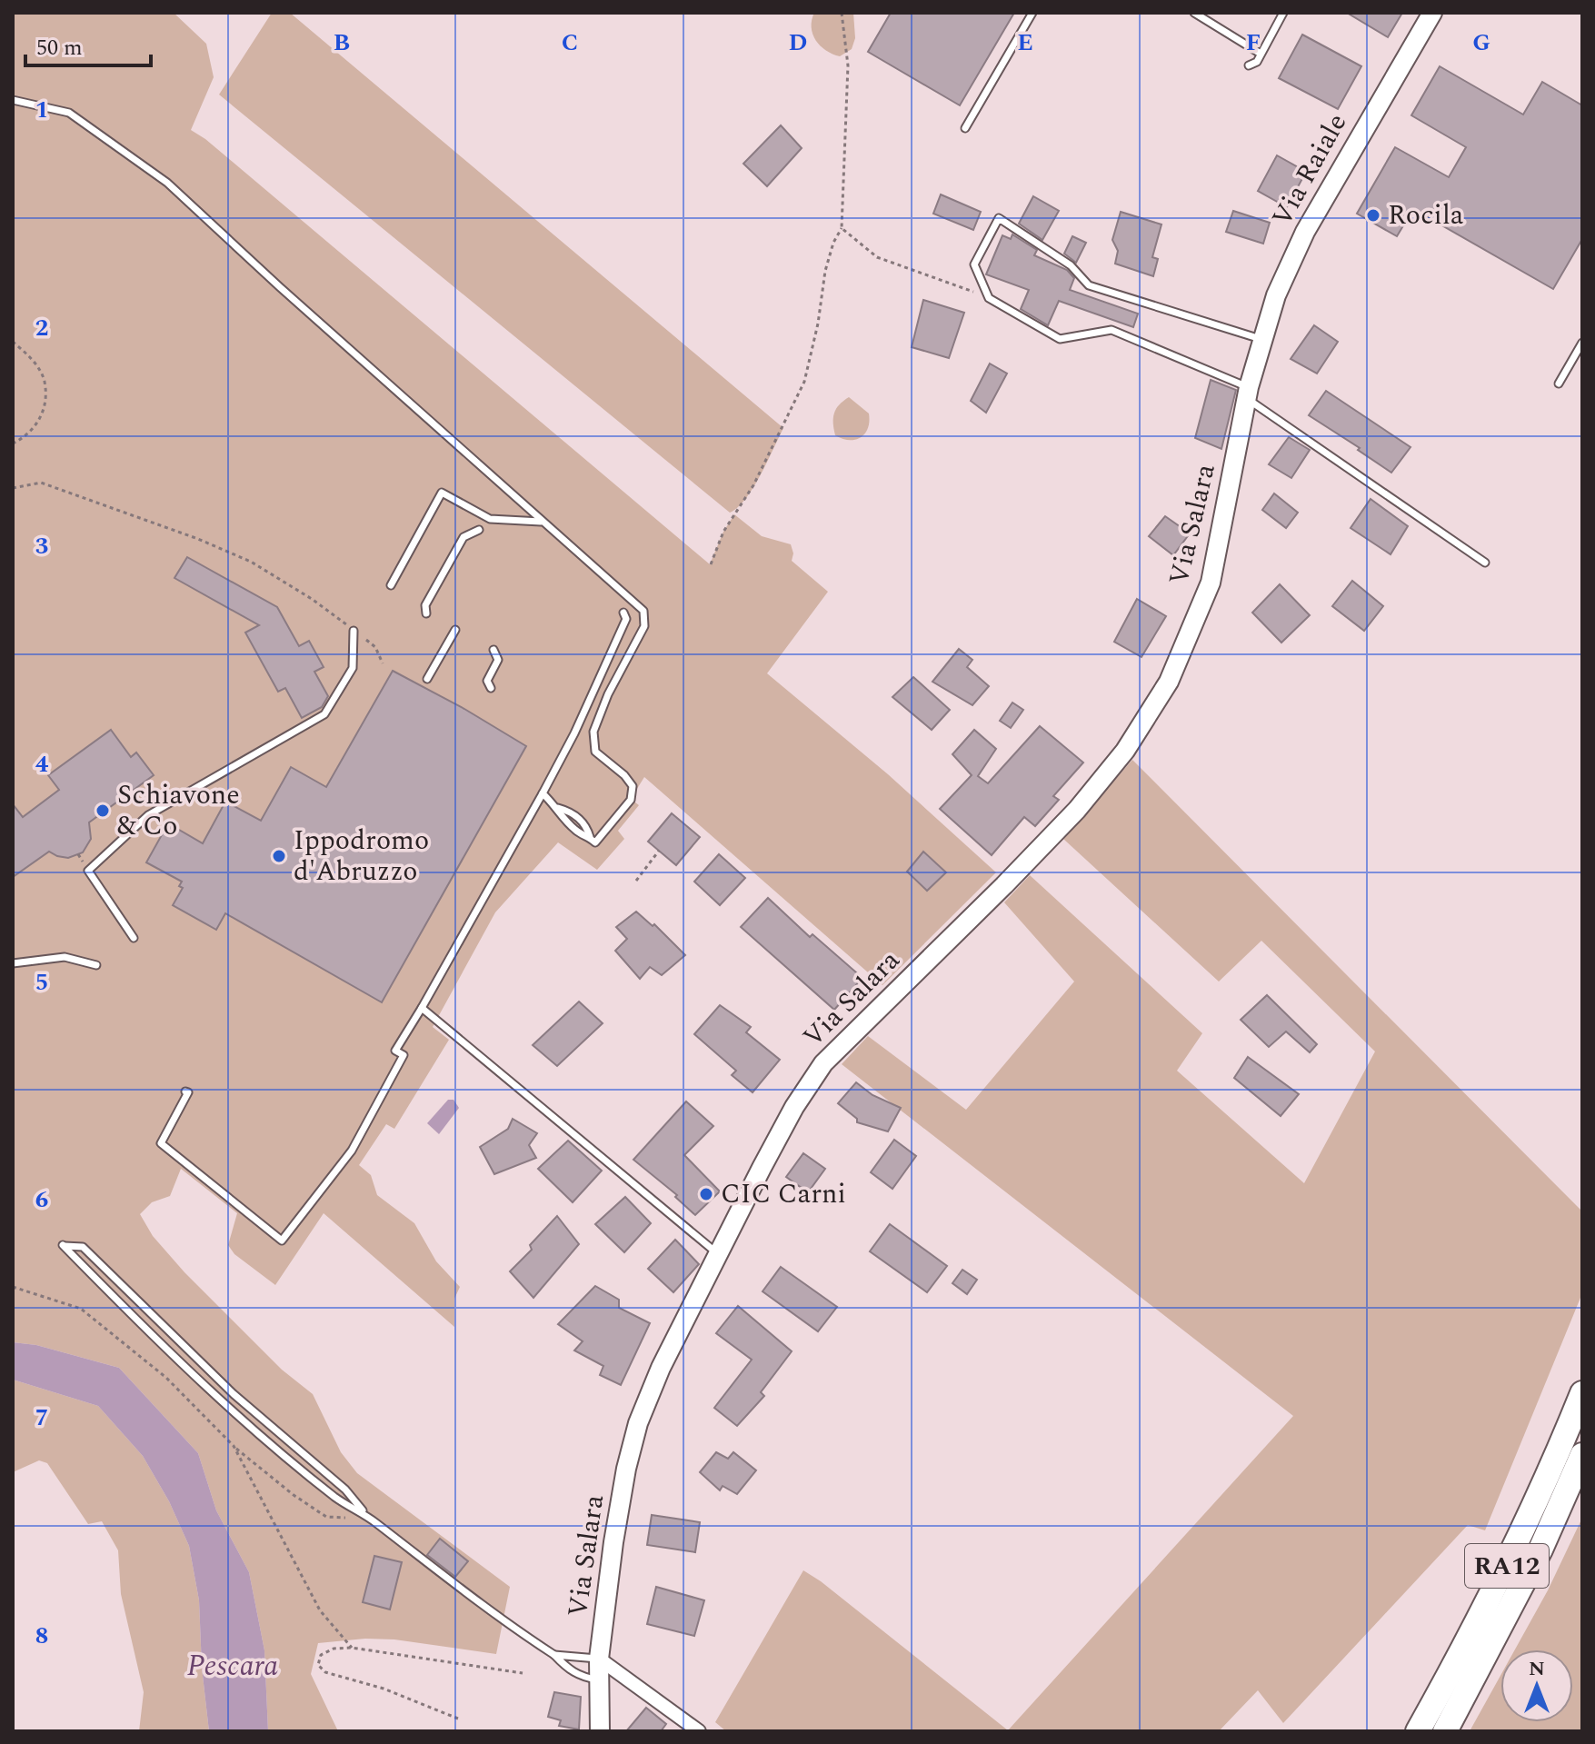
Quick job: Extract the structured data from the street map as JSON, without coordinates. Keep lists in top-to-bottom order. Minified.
{"streets":{"highway":["RA12"],"street":["Via Raiale","Via Salara"]},"crossings":[["Via Raiale","Via Salara"]],"water":["Pescara"],"places":["Rocila","Schiavone & Co","Ippodromo d'Abruzzo","CIC Carni"],"scale_bar":"50 m","north":"top","grid":{"columns":["B","C","D","E","F","G"],"rows":["1","2","3","4","5","6","7","8"]}}
